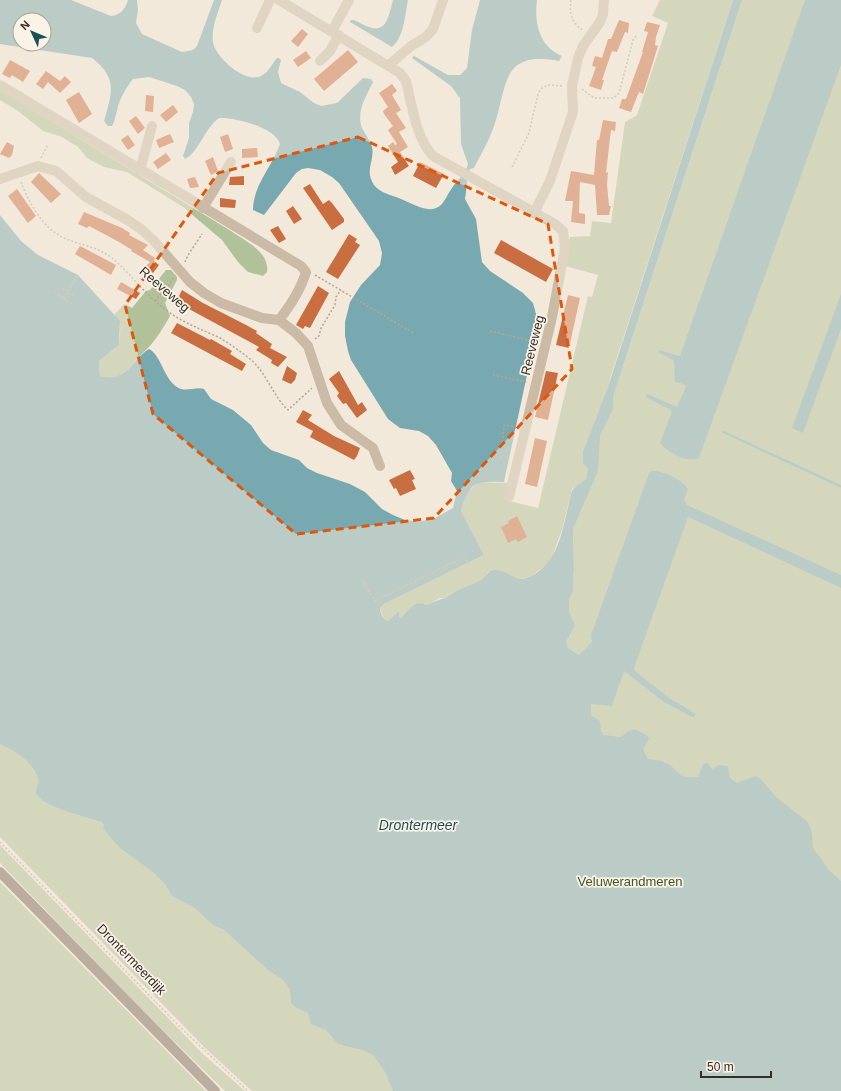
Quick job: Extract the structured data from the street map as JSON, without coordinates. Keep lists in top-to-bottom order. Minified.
{"streets":{"lane":["Reeveweg"],"path":["Drontermeerdijk"]},"water":["Drontermeer"],"parks":["Veluwerandmeren"],"scale_bar":"50 m","north":"top left"}
